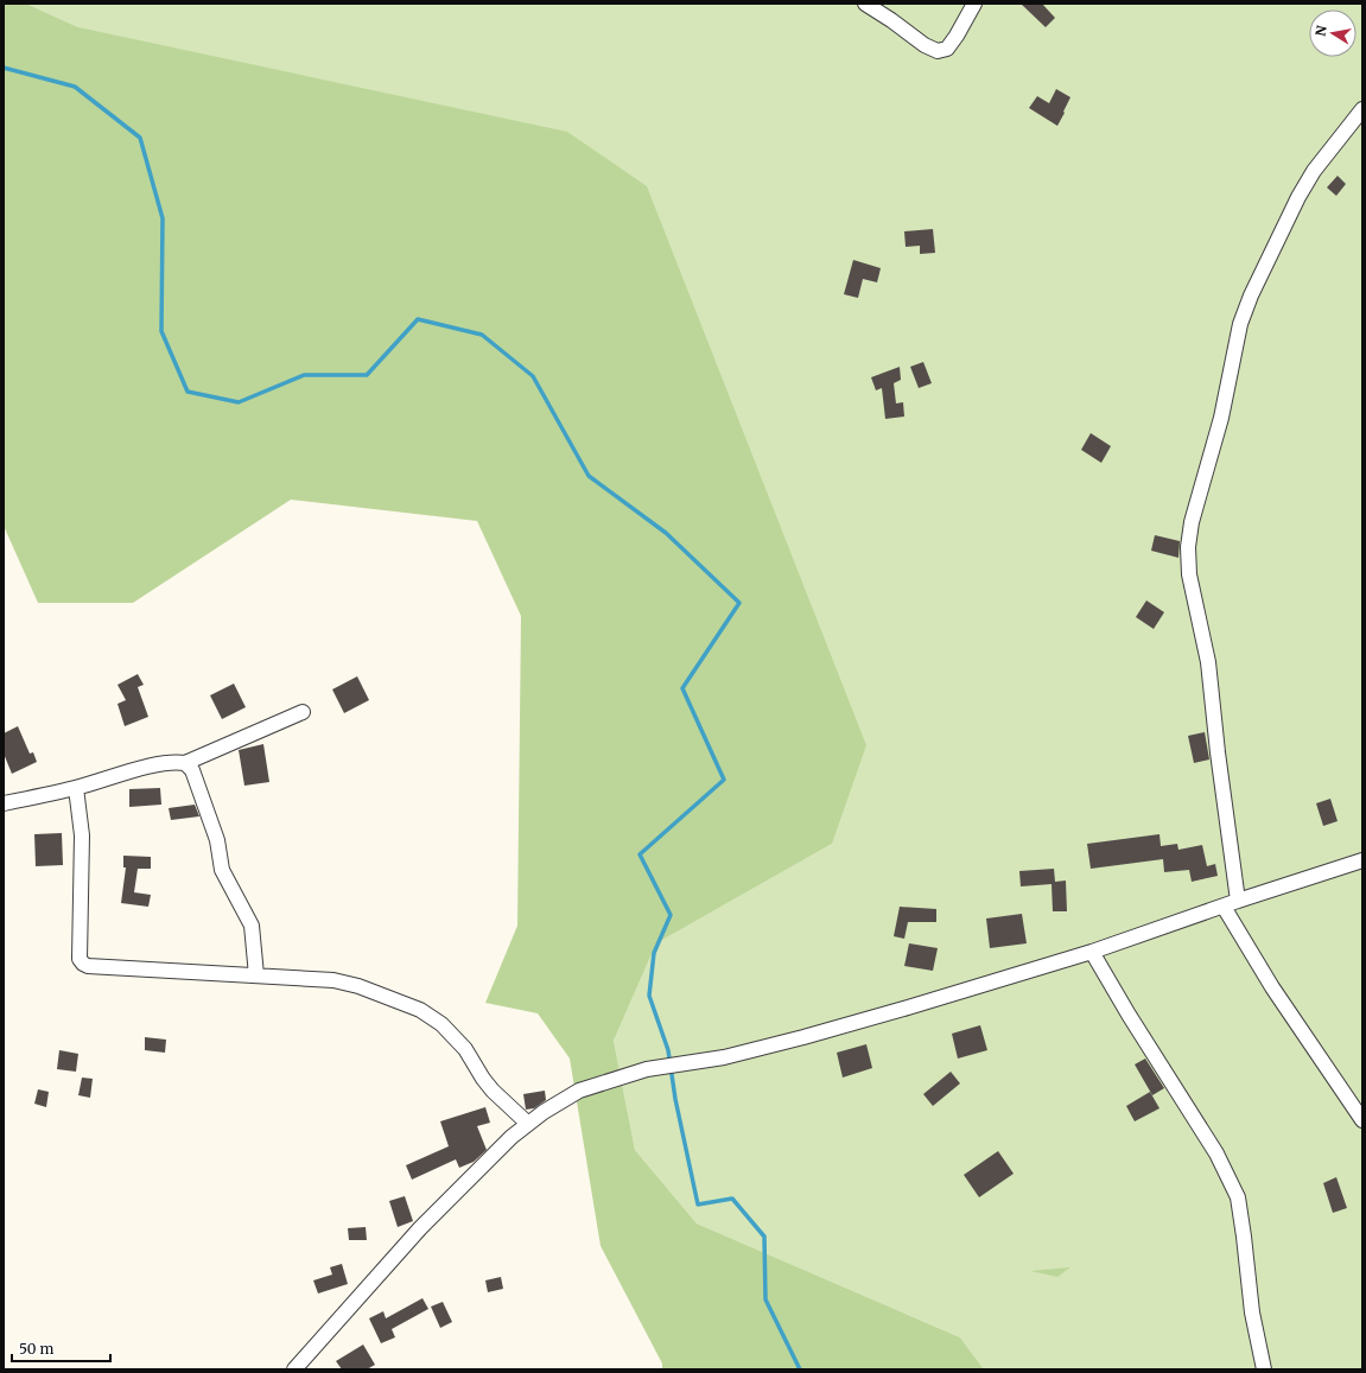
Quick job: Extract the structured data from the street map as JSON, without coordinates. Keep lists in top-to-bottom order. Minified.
{"scale_bar":"50 m","north":"left"}
